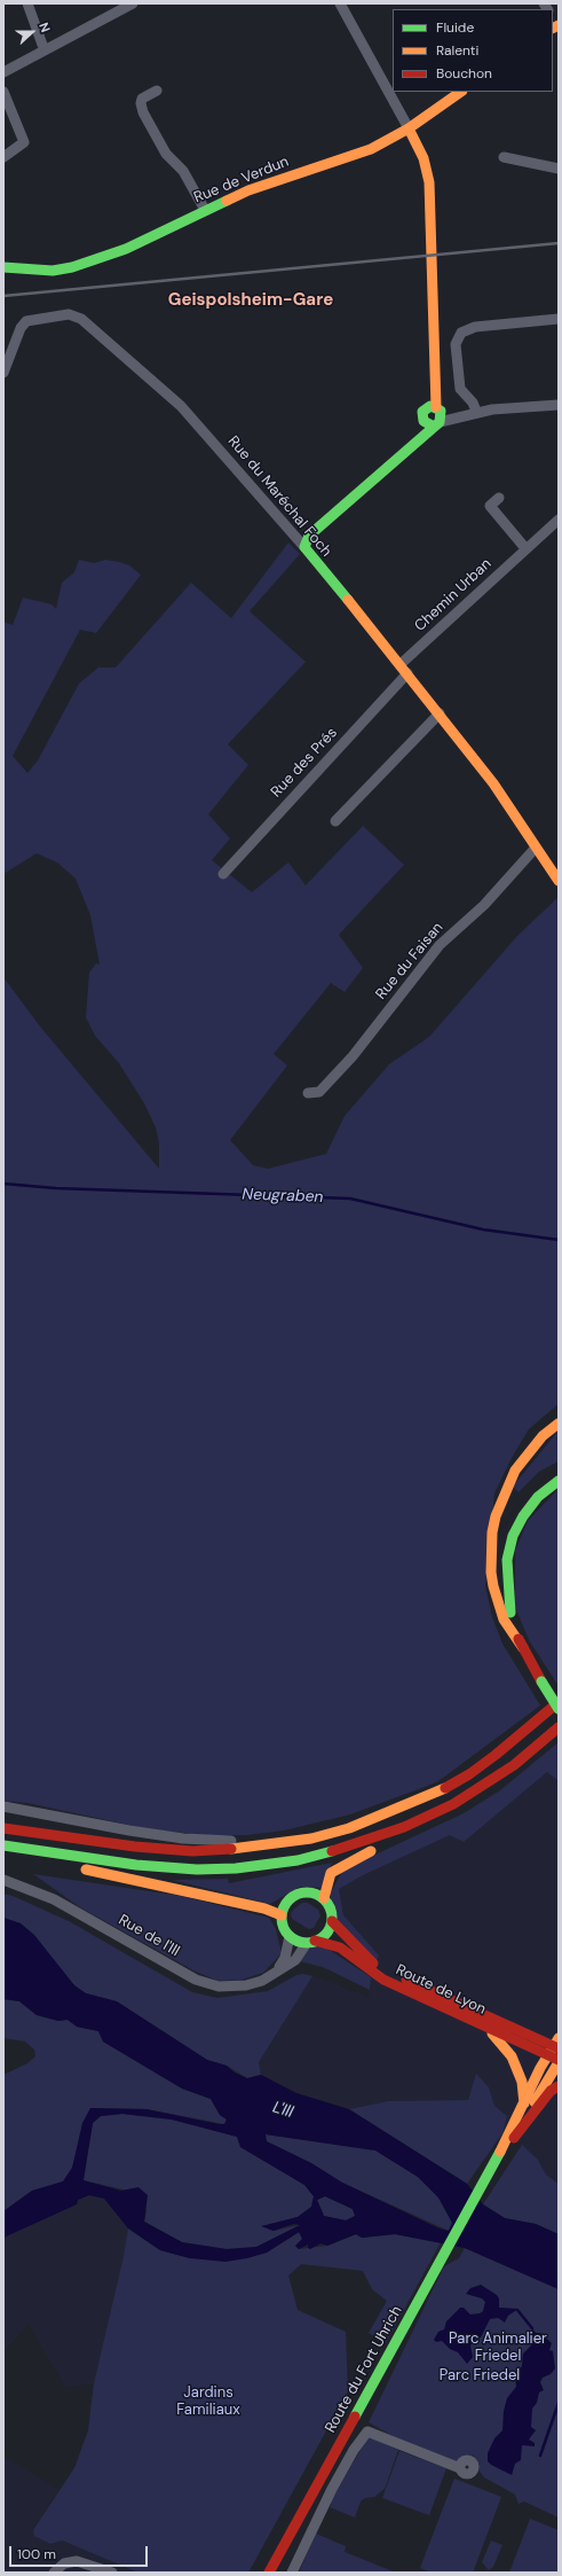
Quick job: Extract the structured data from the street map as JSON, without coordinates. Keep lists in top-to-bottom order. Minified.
{"streets":{"main road":["Rue de Verdun","Rue du Maréchal Foch","Route de Lyon","Route du Fort Uhrich"],"street":["Chemin Urban","Rue des Prés","Rue du Faisan","Rue de l'Ill"]},"crossings":[["Rue du Maréchal Foch","Chemin Urban"],["Rue du Maréchal Foch","Rue des Prés"],["Rue du Maréchal Foch","Rue du Faisan"],["Chemin Urban","Rue des Prés"],["Rue de l'Ill","Route de Lyon"],["Route de Lyon","Route du Fort Uhrich"]],"districts":["Geispolsheim-Gare"],"water":["Neugraben","L'Ill"],"parks":["Parc Animalier Friedel","Parc Friedel","Jardins Familiaux"],"legend":["Fluide","Ralenti","Bouchon"],"scale_bar":"100 m","north":"right"}
